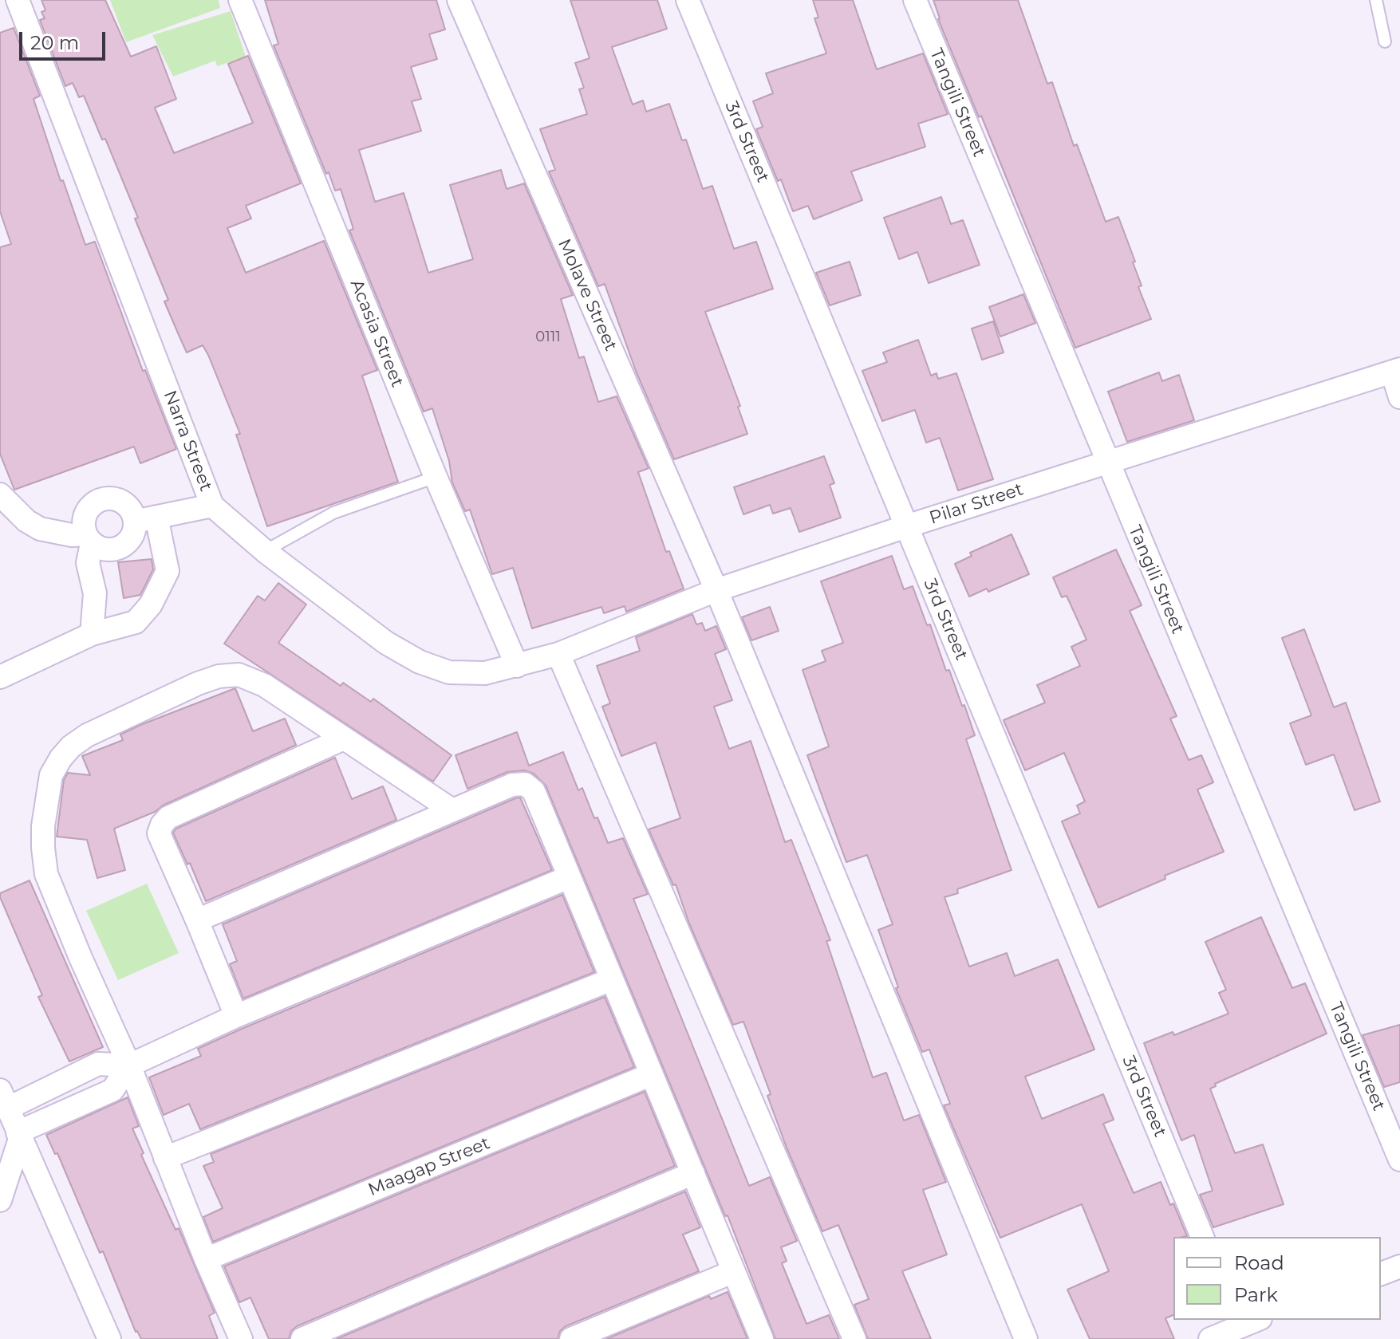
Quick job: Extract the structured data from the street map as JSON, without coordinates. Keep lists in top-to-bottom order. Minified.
{"streets":{"street":["Tangili Street","3rd Street","Molave Street","Acasia Street","Narra Street","Pilar Street","Maagap Street"]},"crossings":[["Tangili Street","Pilar Street"],["3rd Street","Pilar Street"],["Molave Street","Pilar Street"],["Acasia Street","Narra Street"],["Narra Street","Pilar Street"]],"house_numbers":["0111"],"legend":["Road","Park"],"scale_bar":"20 m"}
